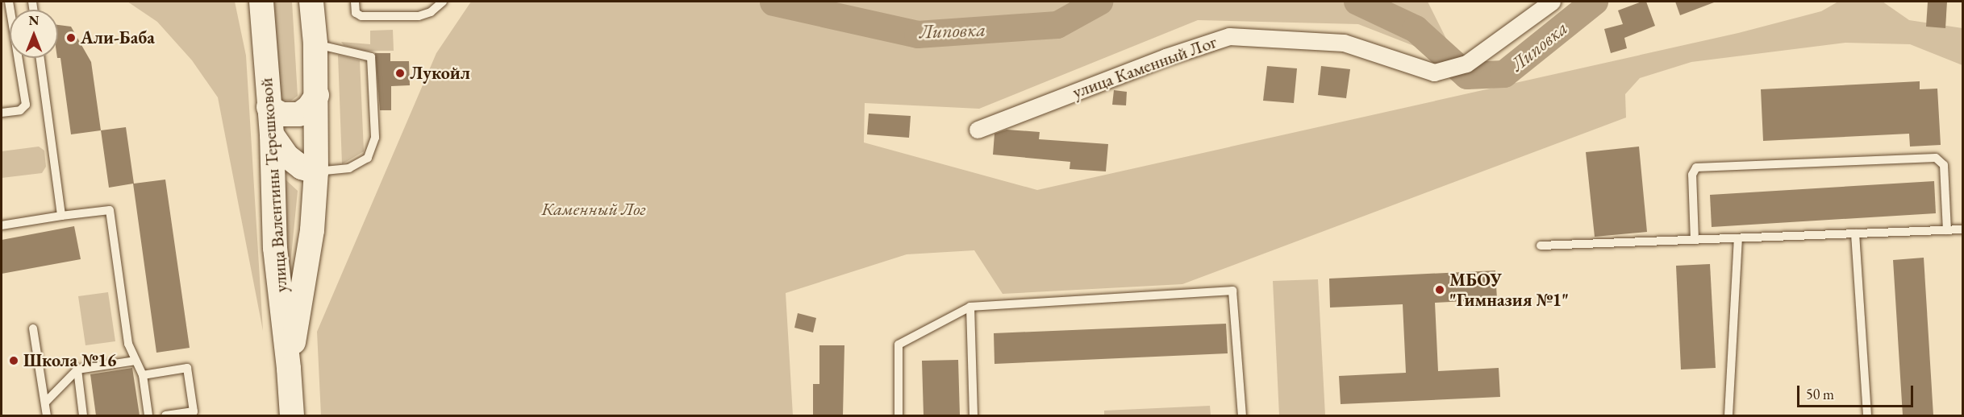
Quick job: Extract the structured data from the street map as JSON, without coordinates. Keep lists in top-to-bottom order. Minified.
{"streets":{"main road":["улица Валентины Терешковой"],"street":["улица Каменный Лог"]},"water":["Липовка"],"parks":["Каменный Лог"],"places":["Али-Баба","Лукойл","МБОУ \"Гимназия №1\"","Школа №16"],"scale_bar":"50 m","north":"top"}
